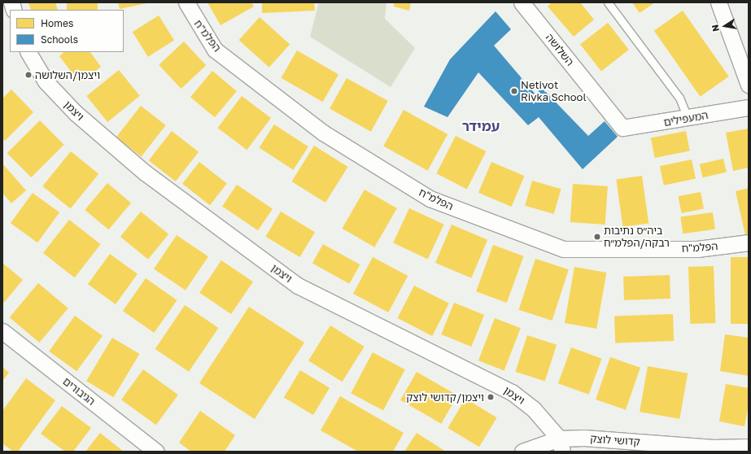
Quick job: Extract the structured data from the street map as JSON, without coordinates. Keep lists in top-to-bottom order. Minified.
{"streets":{"street":["הפלמ\"ח","השלושה","ויצמן","המעפילים","הגיבורים","קדושי לוצק"]},"crossings":[["השלושה","המעפילים"],["ויצמן","קדושי לוצק"]],"districts":["עמידר"],"places":["ויצמן/השלושה","Netivot Rivka School","ביה״ס נתיבות רבקה/הפלמ״ח","ויצמן/קדושי לוצק"],"legend":["Homes","Schools"],"north":"left"}
